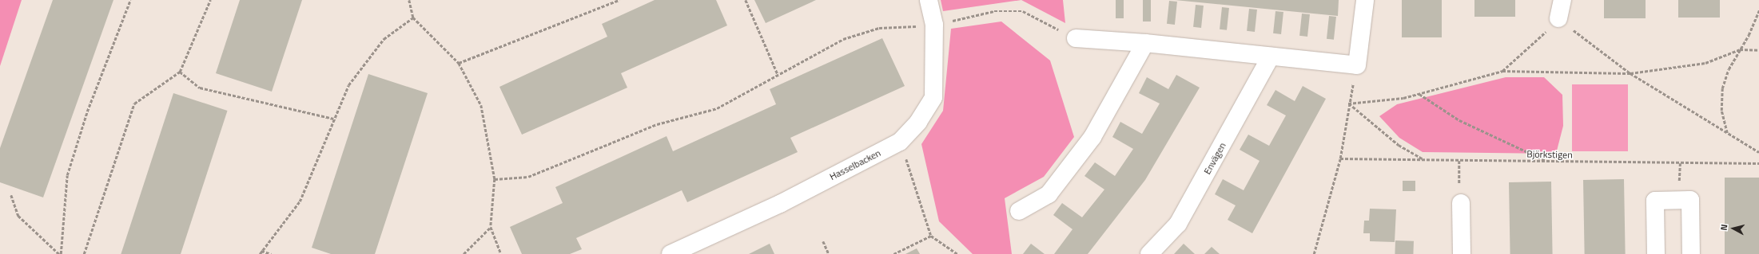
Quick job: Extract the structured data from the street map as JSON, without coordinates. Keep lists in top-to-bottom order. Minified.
{"streets":{"street":["Envägen","Hasselbacken"],"path":["Björkstigen"]},"north":"left"}
